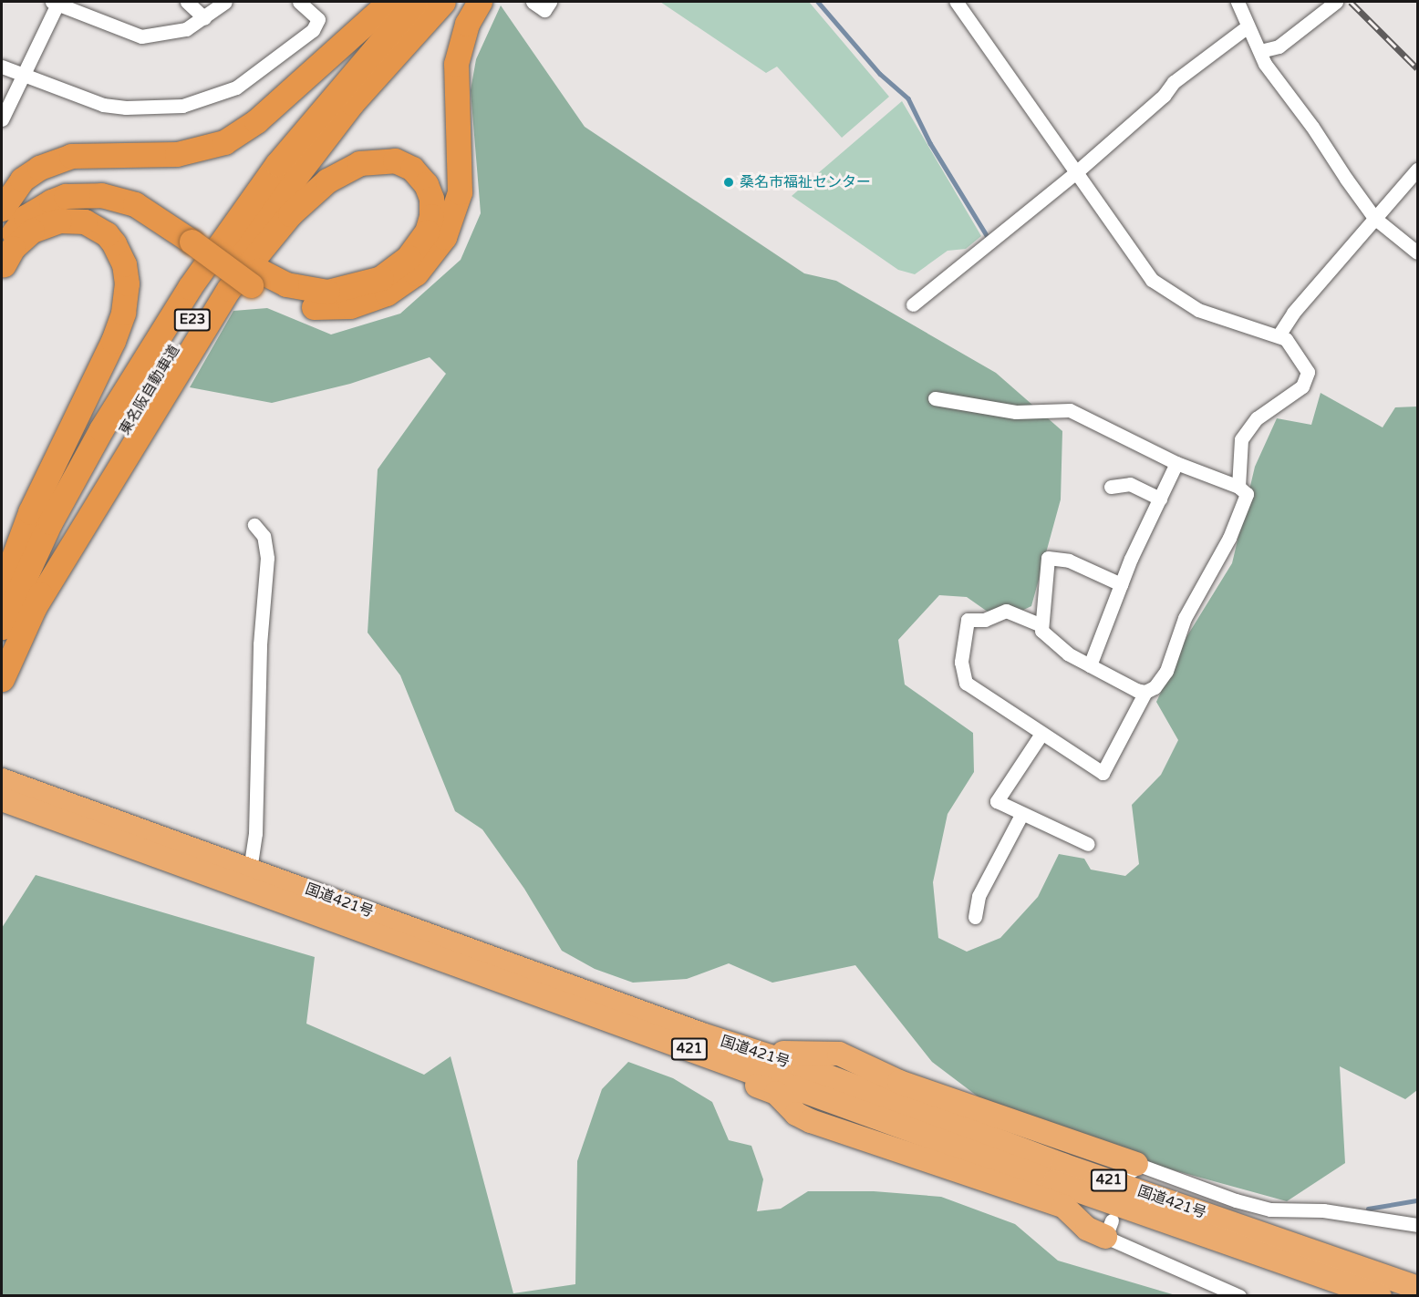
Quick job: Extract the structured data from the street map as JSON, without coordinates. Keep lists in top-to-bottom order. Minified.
{"streets":{"highway":["E23","東名阪自動車道","国道421号","421"]},"places":["桑名市福祉センター"]}
